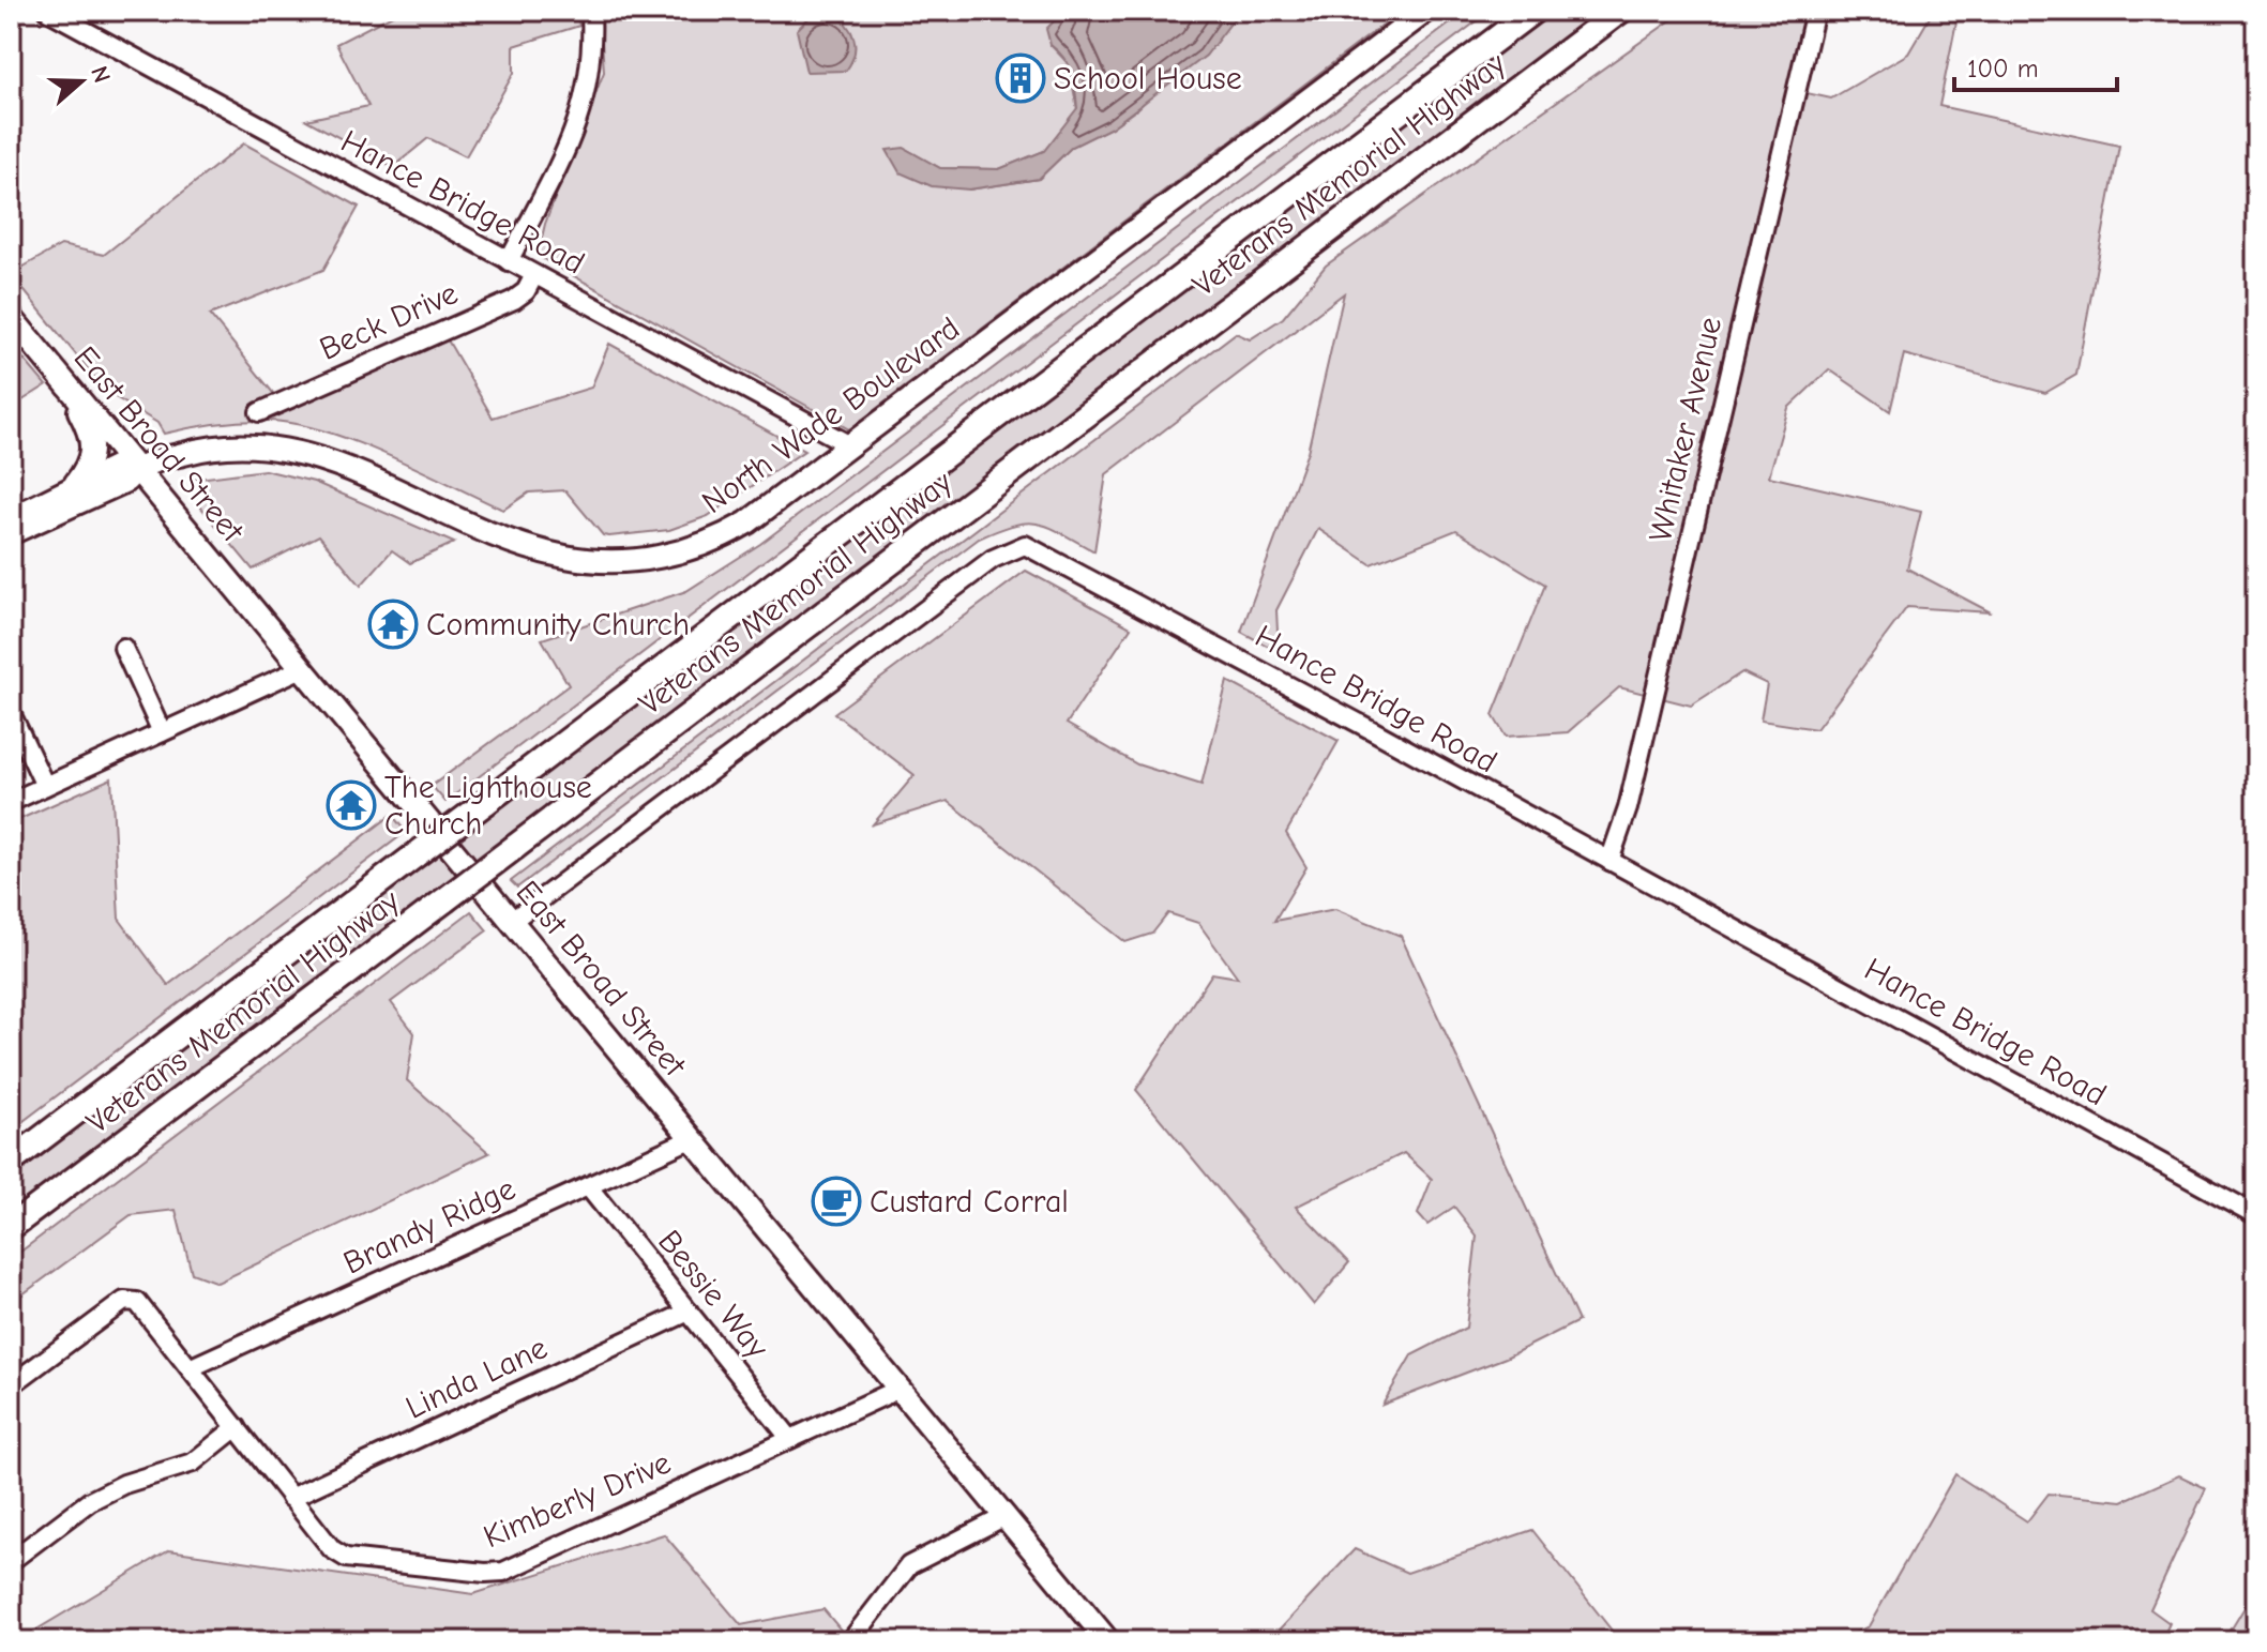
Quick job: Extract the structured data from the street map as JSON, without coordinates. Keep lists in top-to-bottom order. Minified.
{"streets":{"highway":["Veterans Memorial Highway"],"main road":["North Wade Boulevard","East Broad Street"],"street":["Hance Bridge Road","Beck Drive","Whitaker Avenue","Brandy Ridge","Bessie Way","Linda Lane","Kimberly Drive"]},"crossings":[["Hance Bridge Road","Beck Drive"],["Hance Bridge Road","North Wade Boulevard"],["Hance Bridge Road","Whitaker Avenue"],["Hance Bridge Road","East Broad Street"],["North Wade Boulevard","East Broad Street"],["East Broad Street","Brandy Ridge"],["East Broad Street","Kimberly Drive"],["Brandy Ridge","Bessie Way"],["Brandy Ridge","Kimberly Drive"],["Bessie Way","Linda Lane"],["Bessie Way","Kimberly Drive"],["Linda Lane","Kimberly Drive"]],"places":{"building":["School House"],"temple":["Community Church","The Lighthouse Church"],"cafe":["Custard Corral"]},"scale_bar":"100 m","north":"right"}
